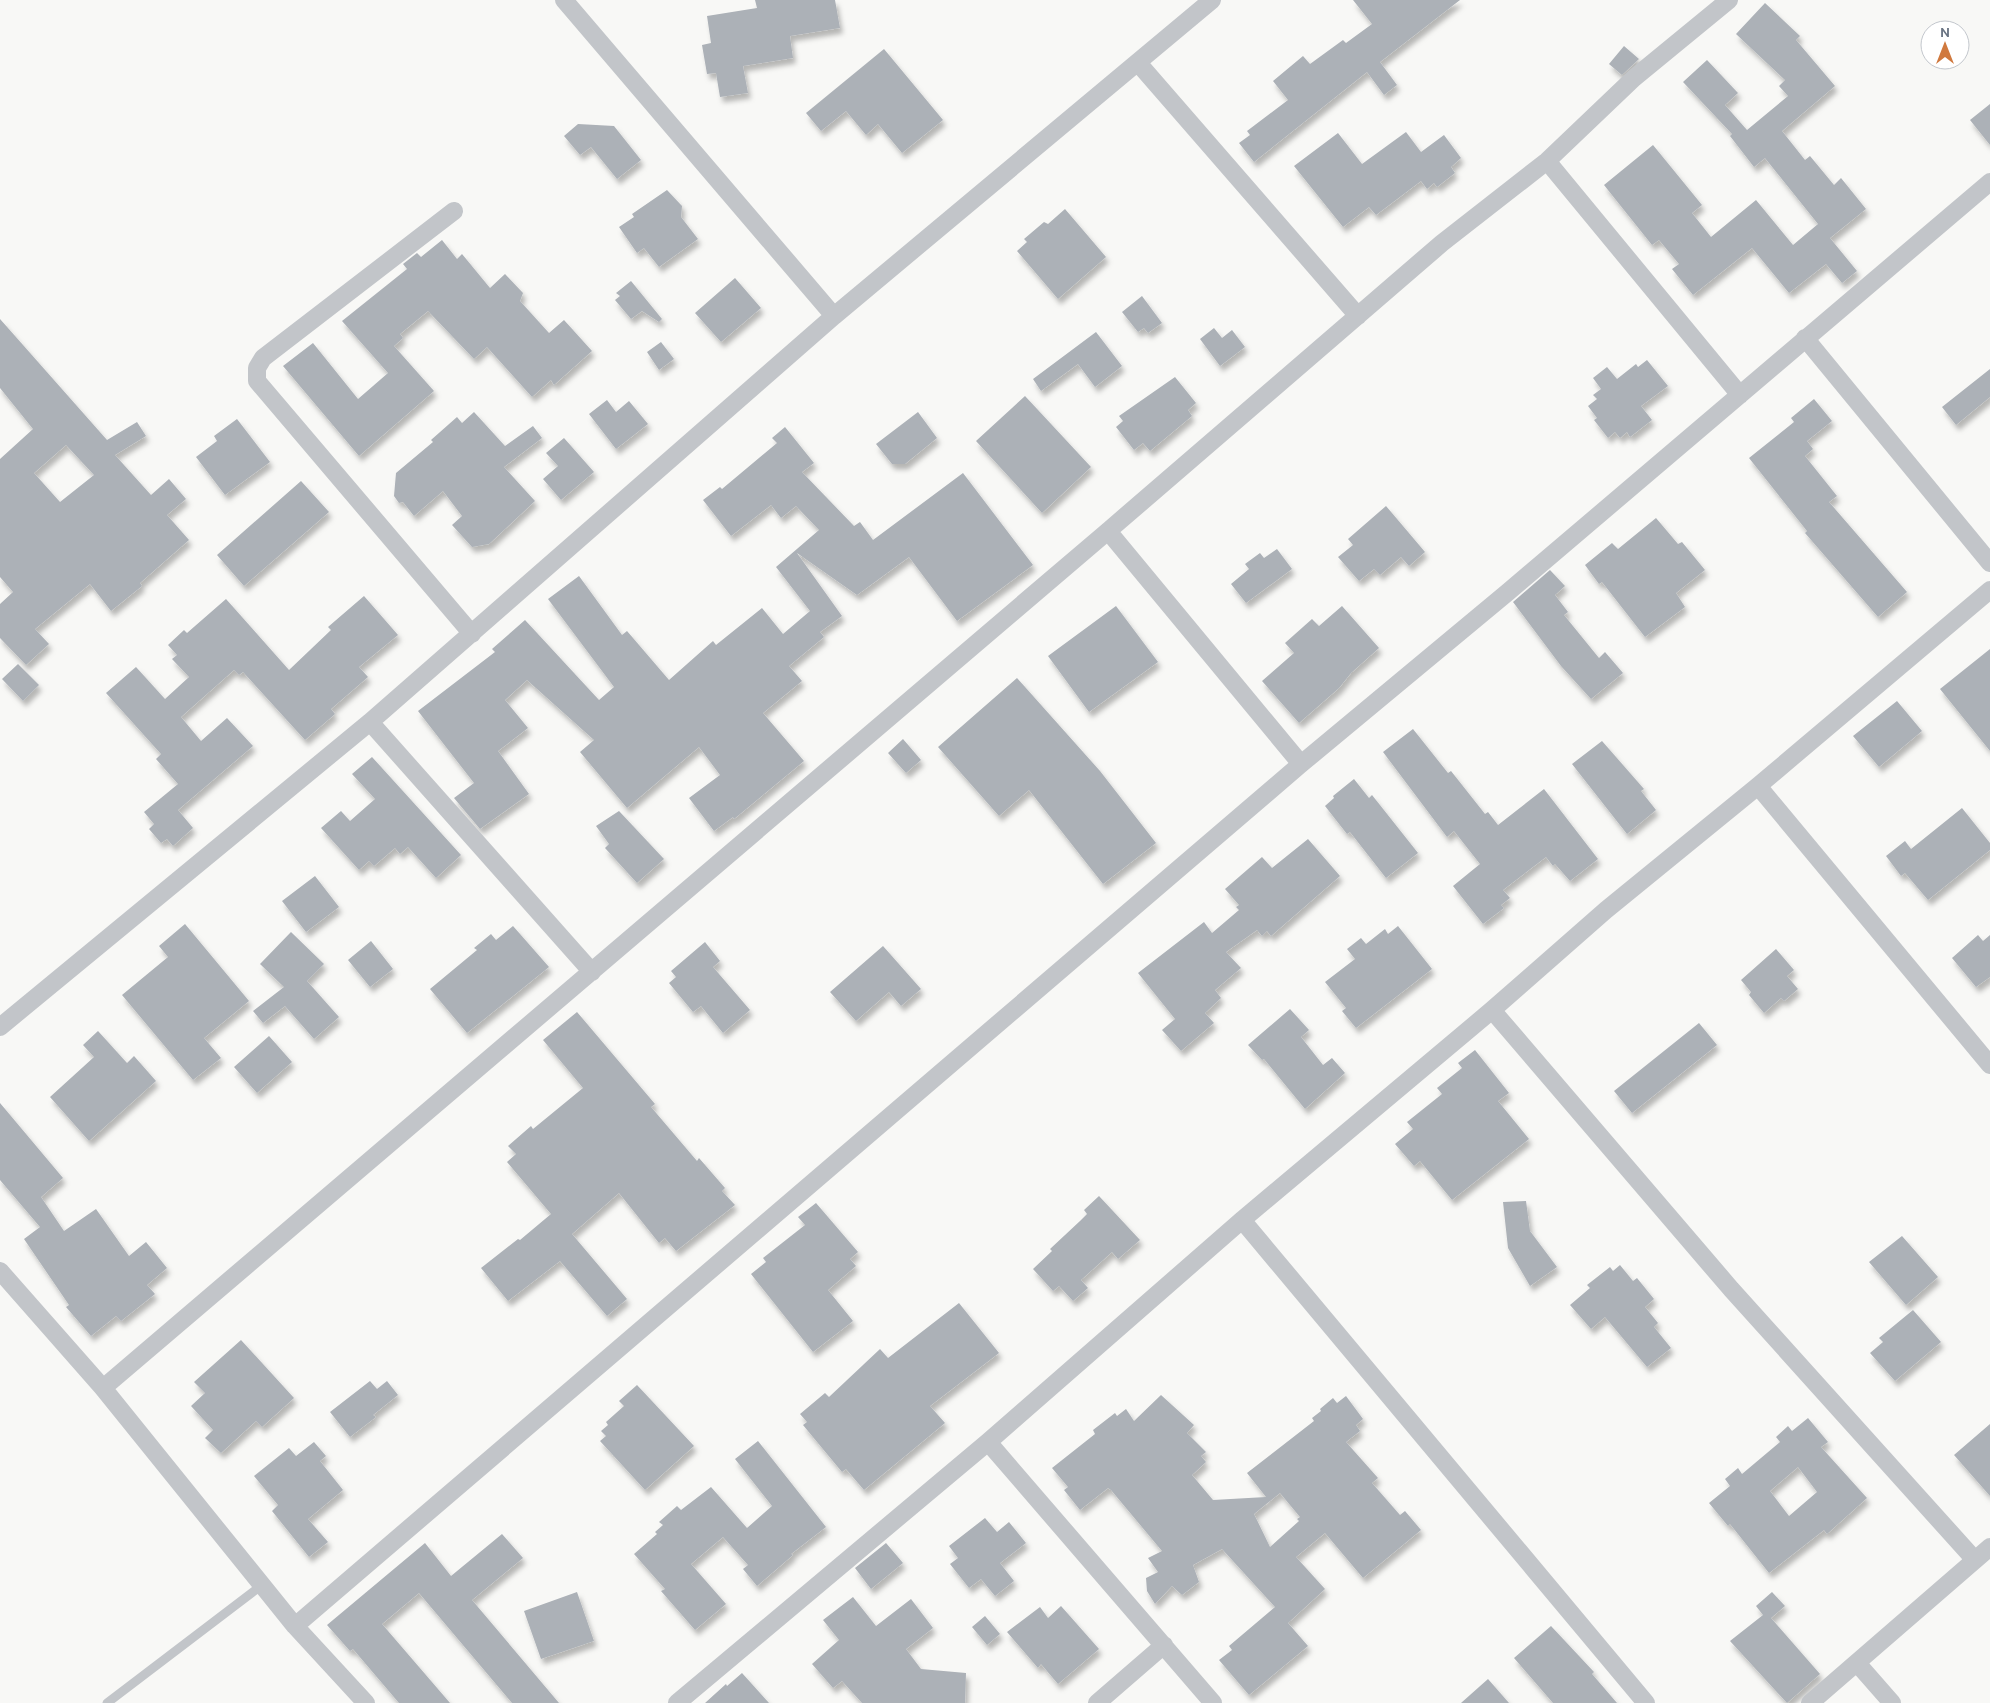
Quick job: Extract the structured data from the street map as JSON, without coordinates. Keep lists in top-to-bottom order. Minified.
{"north":"top"}
